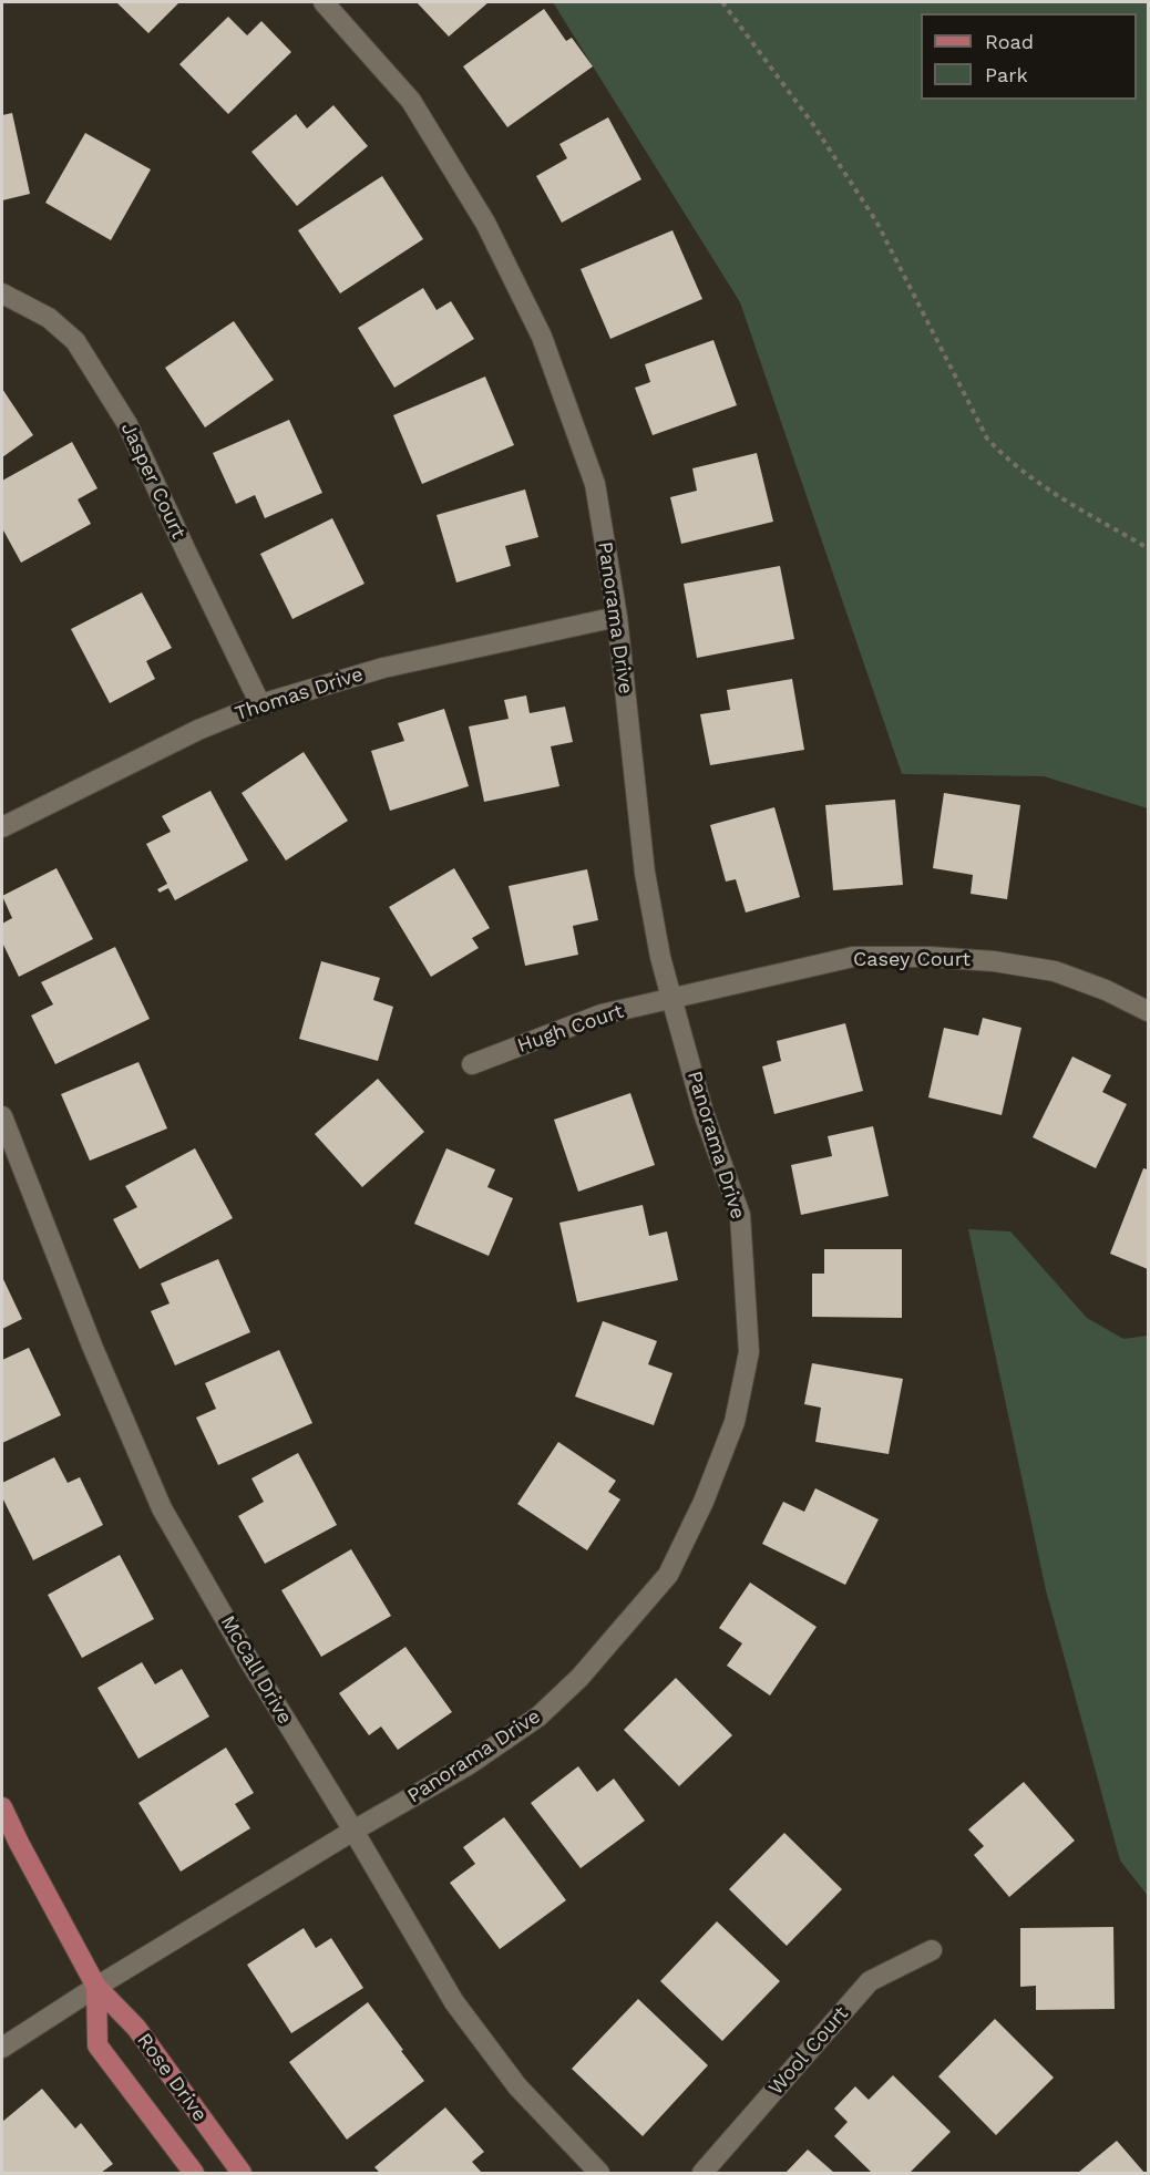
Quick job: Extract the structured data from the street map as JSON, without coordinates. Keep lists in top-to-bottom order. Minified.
{"streets":{"main road":["Rose Drive"],"street":["Jasper Court","Panorama Drive","Thomas Drive","Casey Court","Hugh Court","McCall Drive","Wool Court"]},"crossings":[["Jasper Court","Thomas Drive"],["Panorama Drive","Thomas Drive"],["Panorama Drive","Casey Court"],["Panorama Drive","Hugh Court"],["Panorama Drive","McCall Drive"],["Panorama Drive","Rose Drive"],["Casey Court","Hugh Court"]],"legend":["Road","Park"]}
